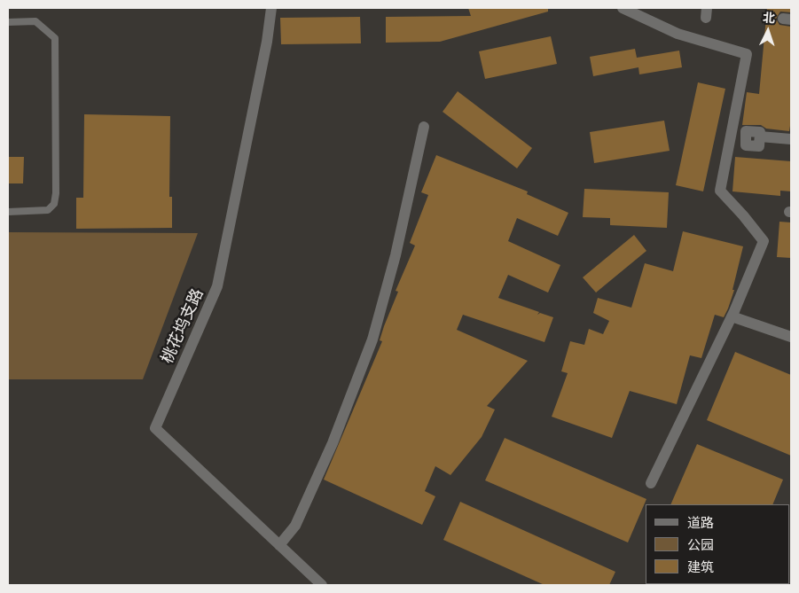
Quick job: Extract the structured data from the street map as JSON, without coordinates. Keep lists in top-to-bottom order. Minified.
{"streets":{"street":["桃花坞支路"]},"legend":["道路","公园","建筑"],"north":"top"}
